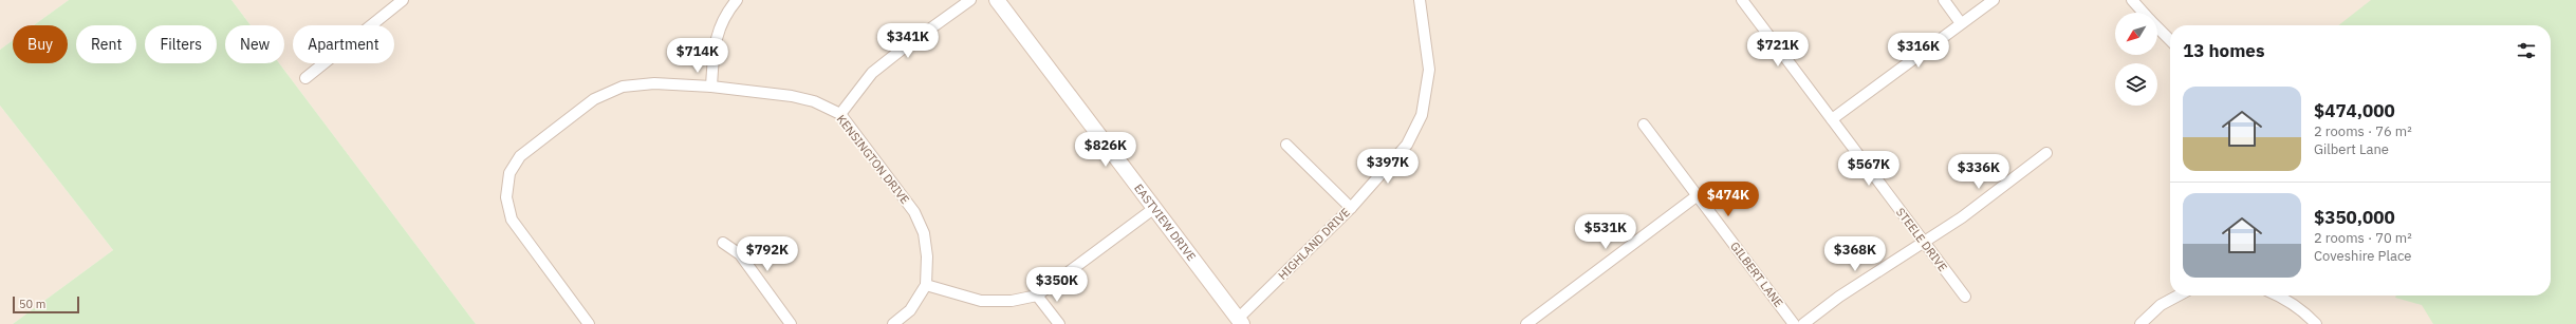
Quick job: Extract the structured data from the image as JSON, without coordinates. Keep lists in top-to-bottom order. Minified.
{"streets":{"street":["KENSINGTON DRIVE","EASTVIEW DRIVE","STEELE DRIVE","HIGHLAND DRIVE","GILBERT LANE"]},"crossings":[["EASTVIEW DRIVE","HIGHLAND DRIVE"]],"scale_bar":"50 m","north":"bottom left","page":{"price":["$341K","$721K","$316K","$714K","$826K","$397K","$567K","$336K","$474K","$531K","$792K","$368K","$350K"],"chip":["Buy","Rent","Filters","New","Apartment"],"heading":"13 homes","list":[{"name":"$474,000","note":"2 rooms · 76 m² · Gilbert Lane"},{"name":"$350,000","note":"2 rooms · 70 m² · Coveshire Place"}],"scale":"50 m"}}
